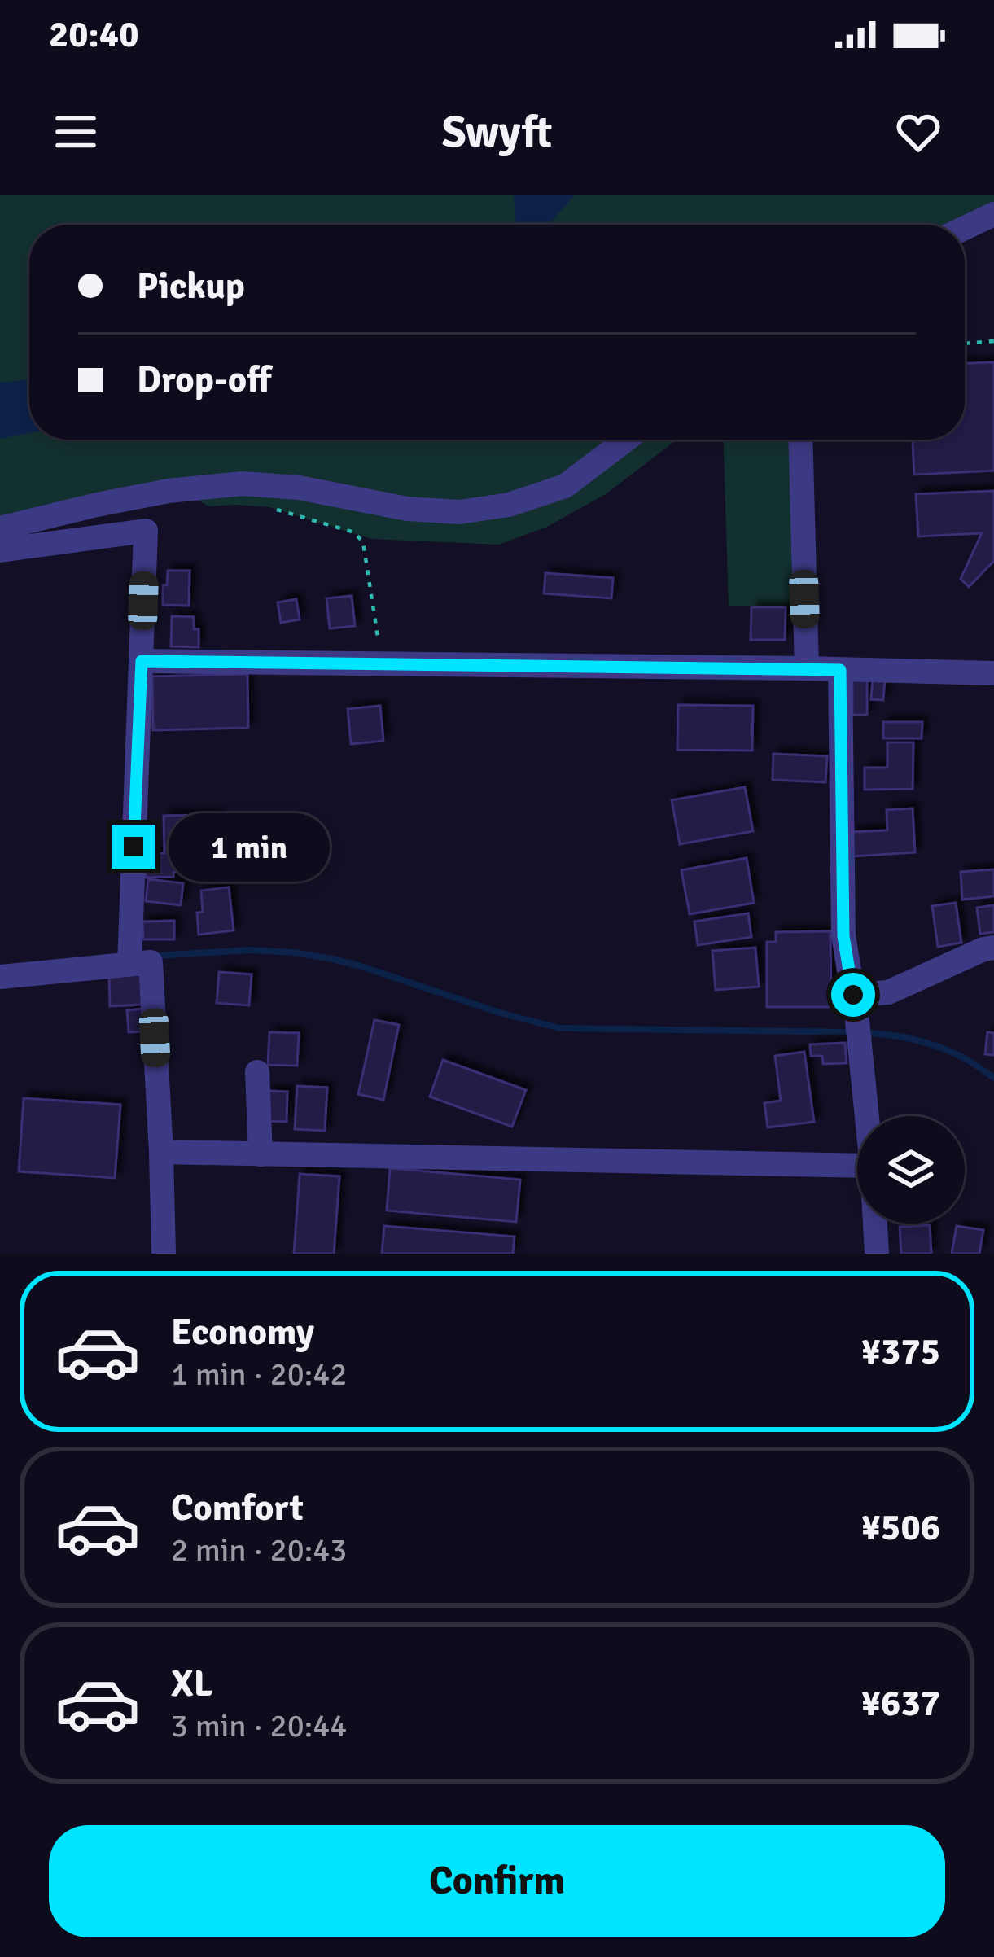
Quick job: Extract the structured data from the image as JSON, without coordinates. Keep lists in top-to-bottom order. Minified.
{"page":{"status":"20:40","header":"Swyft","banner":["Pickup","Drop-off"],"bubble":"1 min","list":[{"name":"Economy","note":"1 min · 20:42","value":"¥375"},{"name":"Comfort","note":"2 min · 20:43","value":"¥506"},{"name":"XL","note":"3 min · 20:44","value":"¥637"}],"buttons":"Confirm"}}
